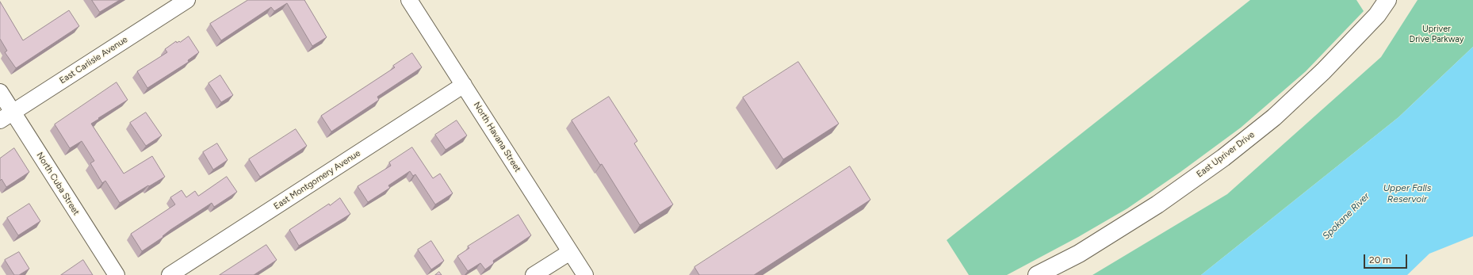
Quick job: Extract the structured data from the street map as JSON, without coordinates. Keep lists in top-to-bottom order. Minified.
{"streets":{"street":["East Carlisle Avenue","North Havana Street","East Upriver Drive","East Montgomery Avenue","North Cuba Street"]},"crossings":[["East Carlisle Avenue","North Cuba Street"],["North Havana Street","East Montgomery Avenue"]],"water":["Upper Falls Reservoir","Spokane River"],"parks":["Upriver Drive Parkway"],"scale_bar":"20 m"}
